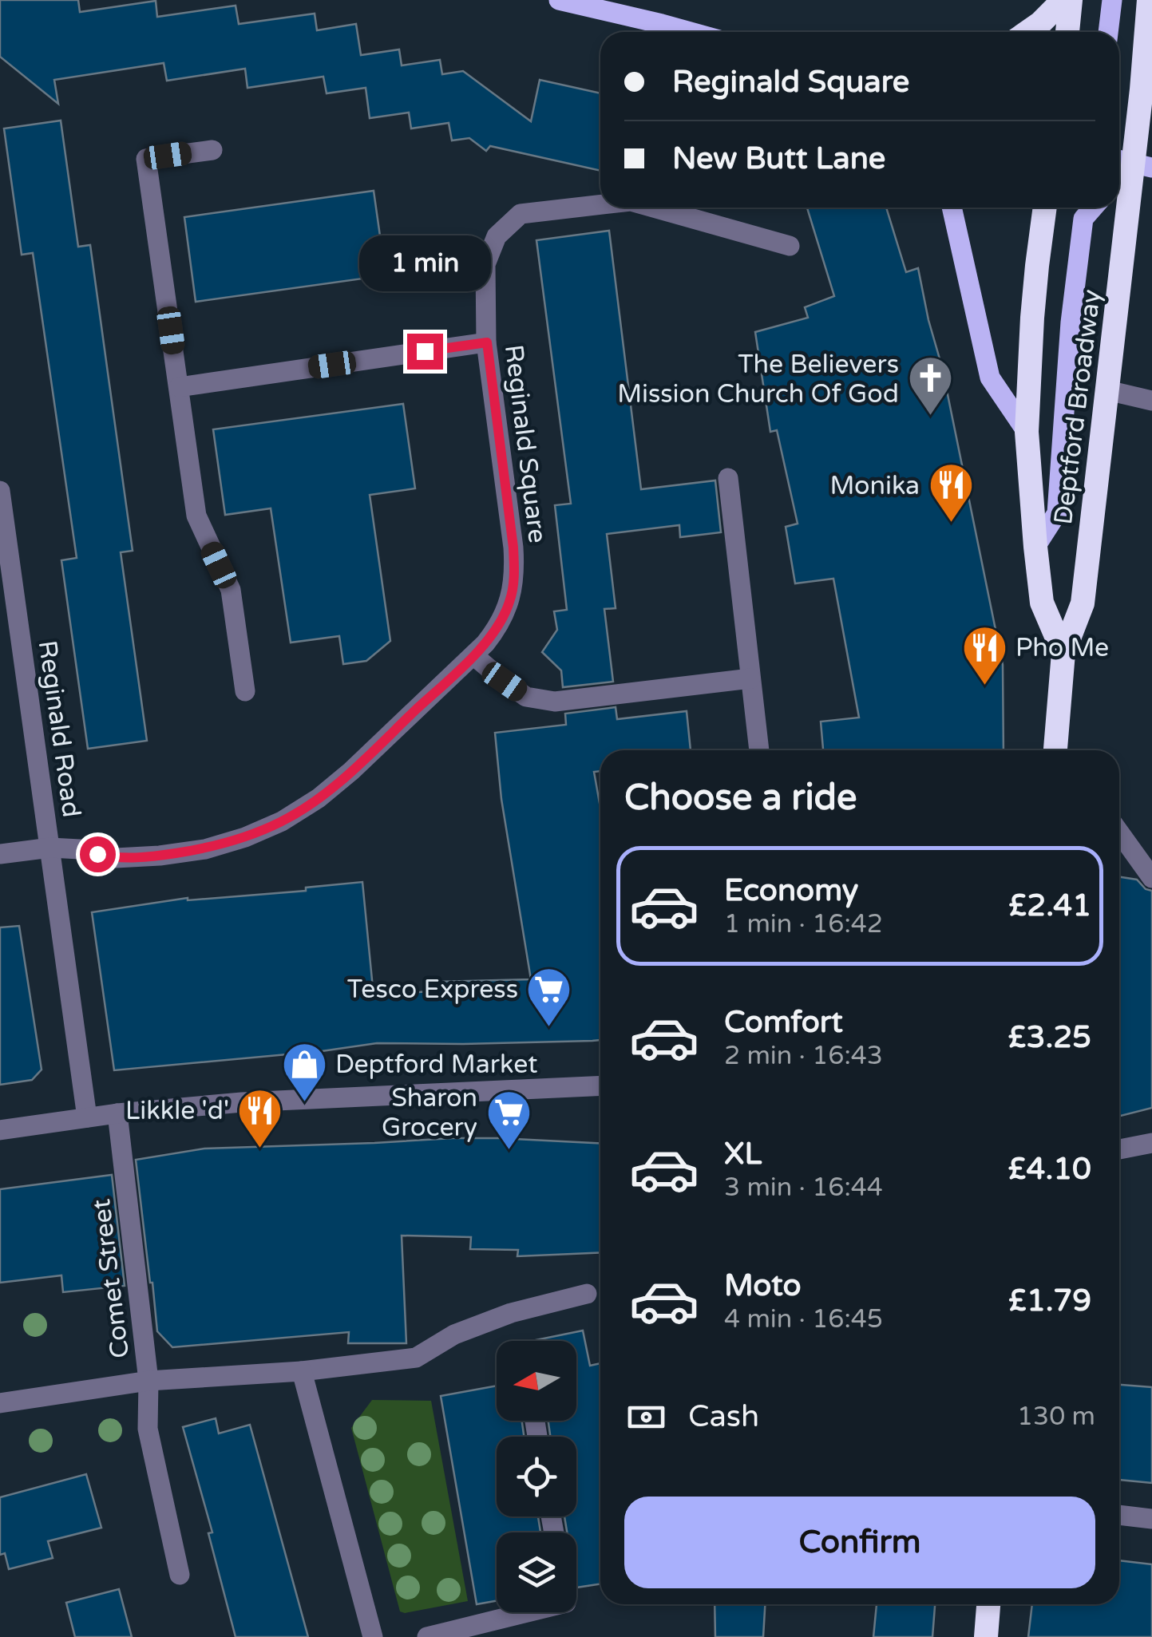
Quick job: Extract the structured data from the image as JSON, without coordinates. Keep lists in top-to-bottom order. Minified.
{"streets":{"highway":["Deptford Broadway"],"street":["Reginald Square","Reginald Road","Comet Street"]},"crossings":[["Reginald Square","Reginald Road"]],"places":{"church":["The Believers Mission Church Of God"],"restaurant":["Monika","Pho Me","Likkle 'd'"],"supermarket":["Tesco Express","Sharon Grocery"],"shop":["Deptford Market"]},"north":"left","page":{"banner":["Reginald Square","New Butt Lane"],"bubble":"1 min","heading":"Choose a ride","list":[{"name":"Economy","note":"1 min · 16:42","value":"£2.41"},{"name":"Comfort","note":"2 min · 16:43","value":"£3.25"},{"name":"XL","note":"3 min · 16:44","value":"£4.10"},{"name":"Moto","note":"4 min · 16:45","value":"£1.79"}],"pay":["Cash","130 m"],"buttons":"Confirm"}}
